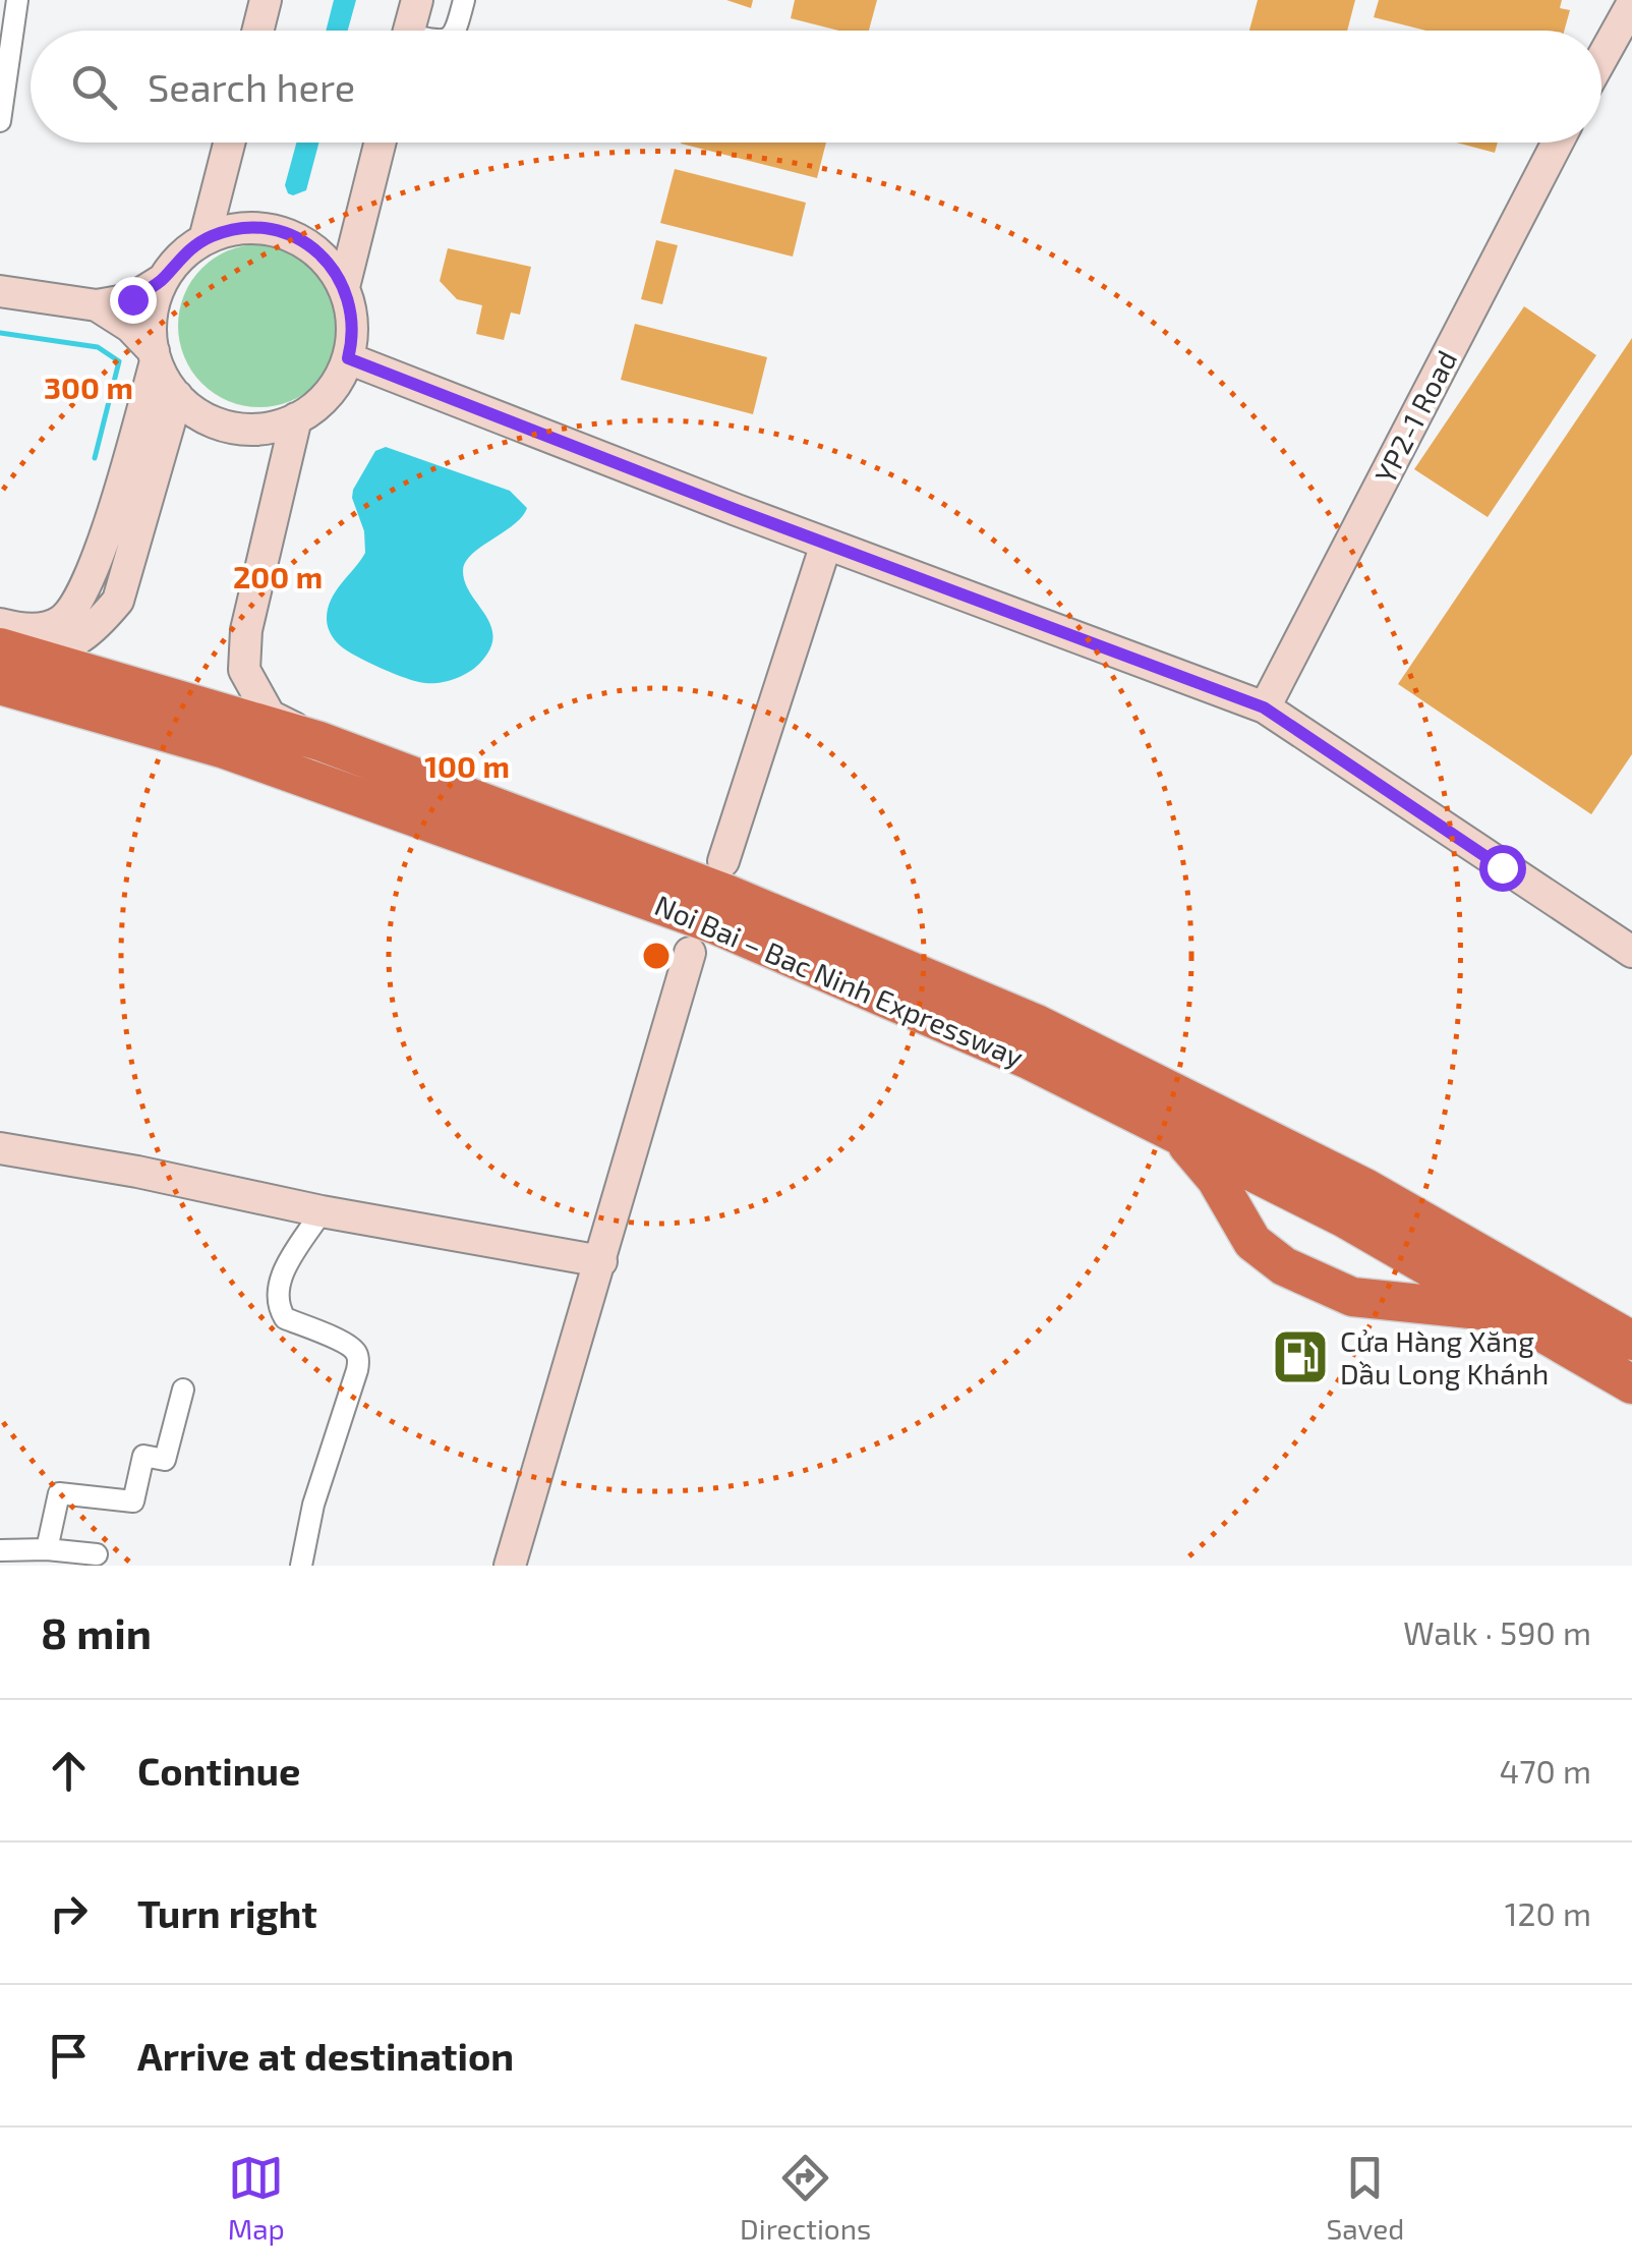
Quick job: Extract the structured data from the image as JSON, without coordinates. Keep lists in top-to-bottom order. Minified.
{"streets":{"highway":["Noi Bai – Bac Ninh Expressway"],"street":["YP2-1 Road"]},"places":{"fuel station":["Cửa Hàng Xăng Dầu Long Khánh"]},"page":{"search":"Search here","heading":["8 min","Walk · 590 m"],"list":[["Continue","470 m"],["Turn right","120 m"],"Arrive at destination"],"nav":["Map","Directions","Saved"]},"rings":["300 m","200 m","100 m"]}
